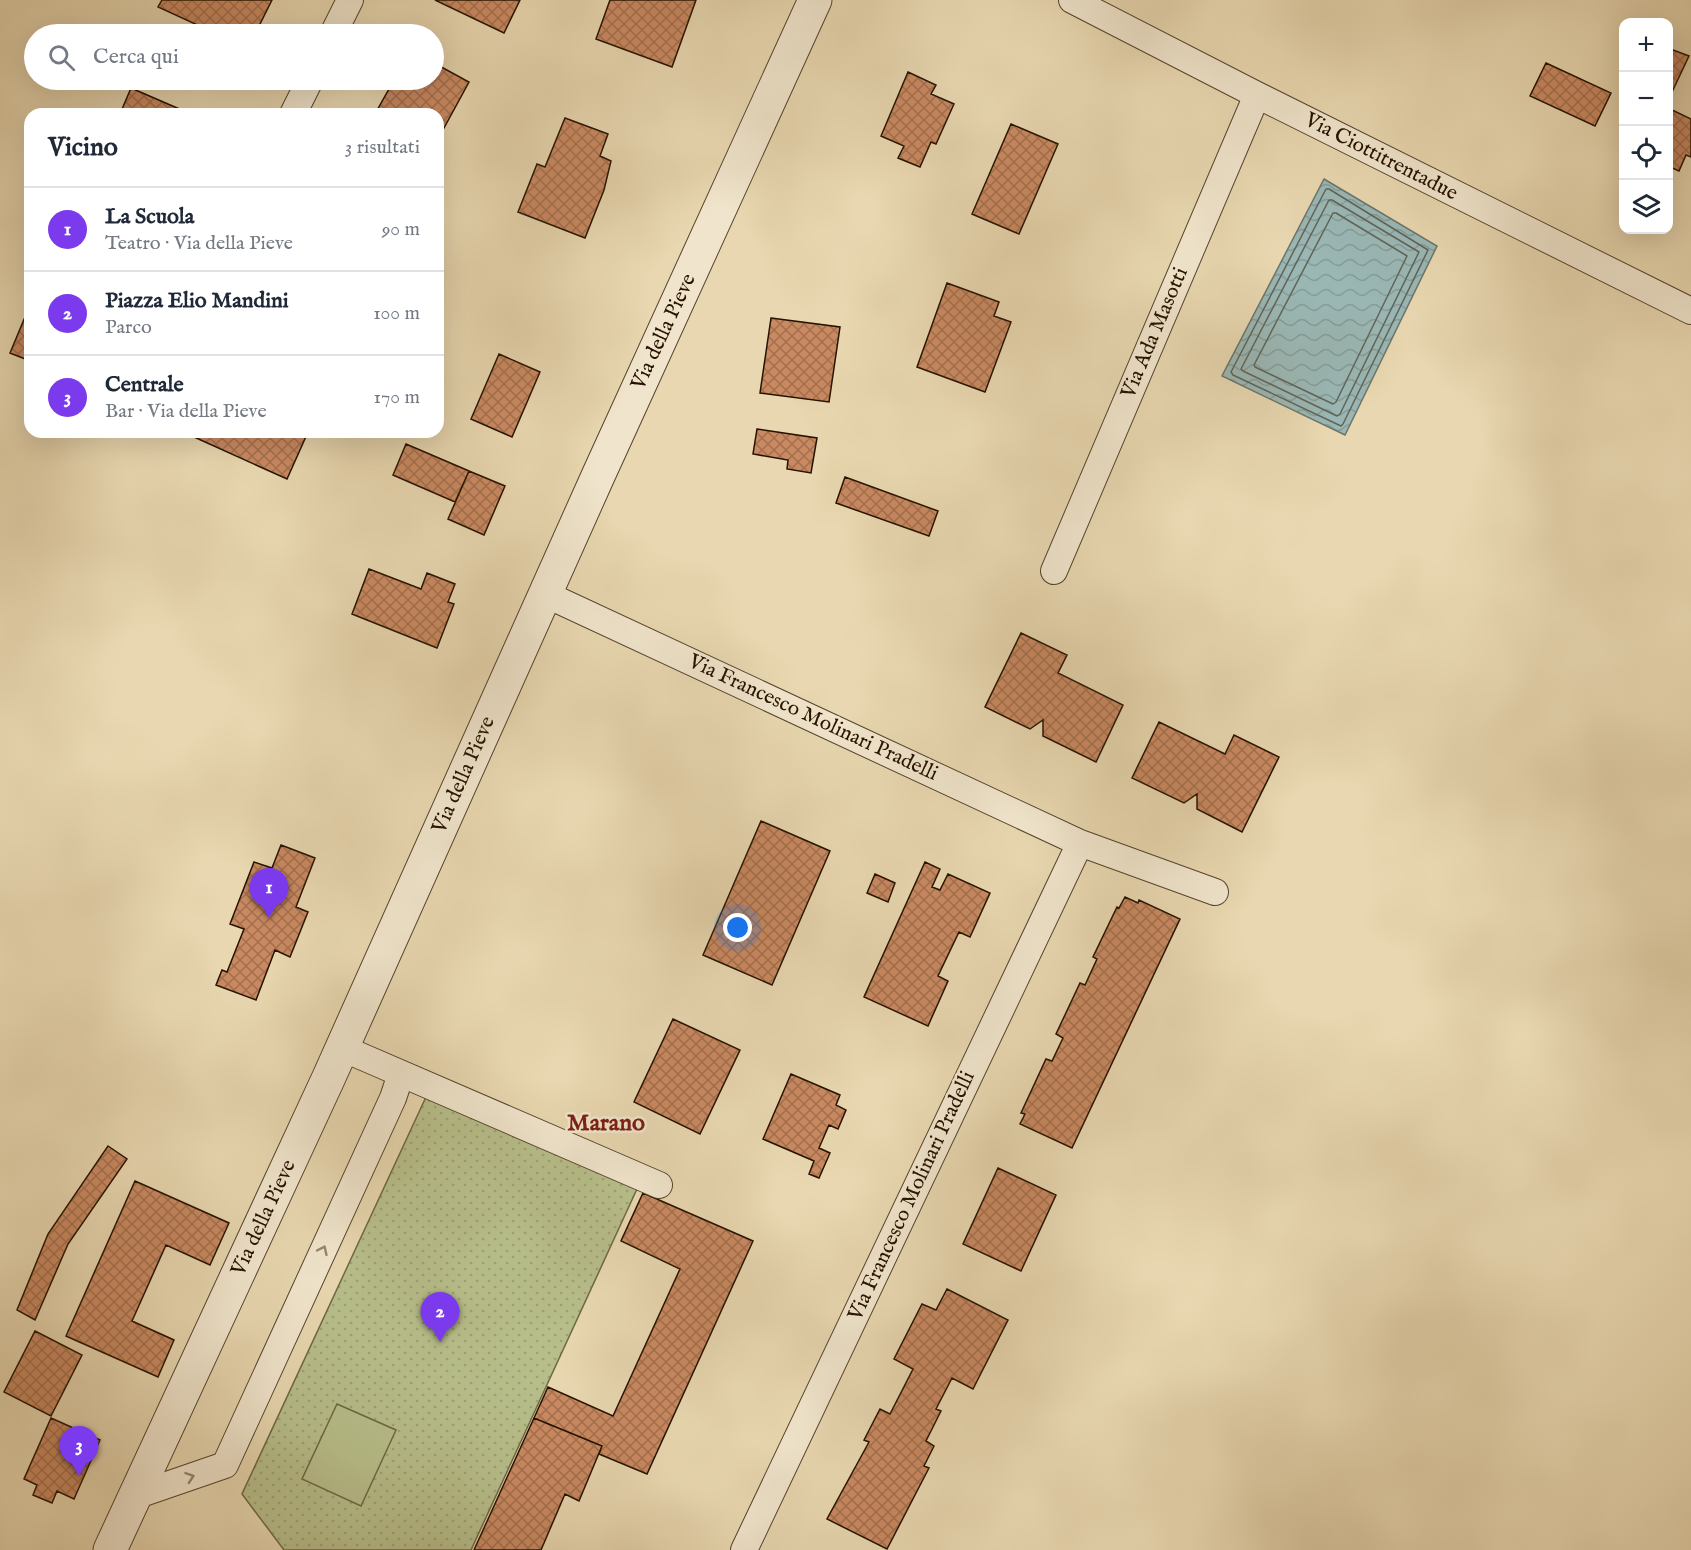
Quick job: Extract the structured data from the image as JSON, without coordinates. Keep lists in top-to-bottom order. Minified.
{"streets":{"street":["Via Ciottitrentadue","Via della Pieve","Via Ada Masotti","Via Francesco Molinari Pradelli"]},"crossings":[["Via Ciottitrentadue","Via Ada Masotti"],["Via della Pieve","Via Francesco Molinari Pradelli"]],"districts":["Marano"],"page":{"map_buttons":["+","−"],"search":"Cerca qui","heading":["Vicino","3 risultati"],"list":[{"mark":"1","name":"La Scuola","note":"Teatro · Via della Pieve","value":"90 m"},{"mark":"2","name":"Piazza Elio Mandini","note":"Parco","value":"100 m"},{"mark":"3","name":"Centrale","note":"Bar · Via della Pieve","value":"170 m"}],"pins":["1","2","3"]}}
